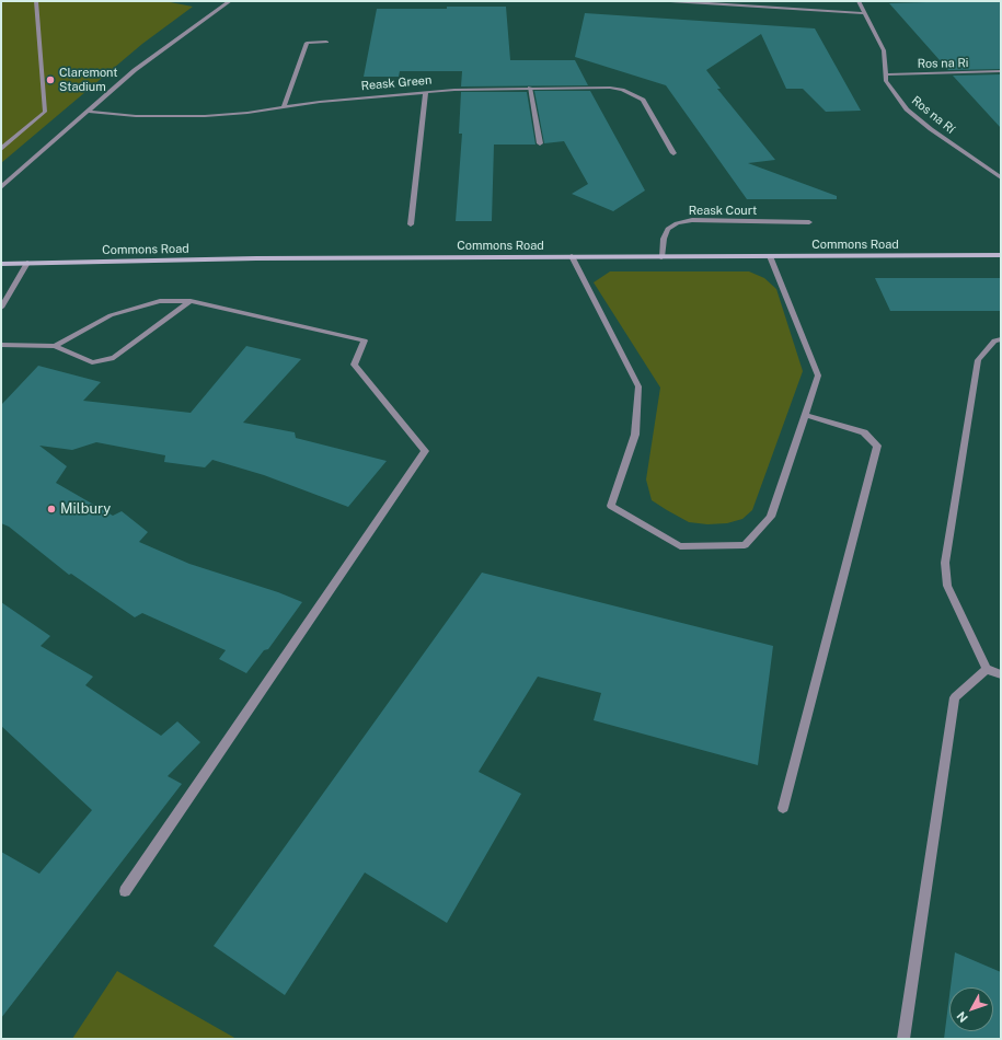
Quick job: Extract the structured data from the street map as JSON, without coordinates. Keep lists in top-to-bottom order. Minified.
{"streets":{"street":["Ros na Ri","Reask Green","Ros na Rí","Reask Court","Commons Road"]},"crossings":[["Ros na Ri","Ros na Rí"],["Reask Court","Commons Road"]],"places":["Claremont Stadium","Milbury"],"north":"bottom left"}
